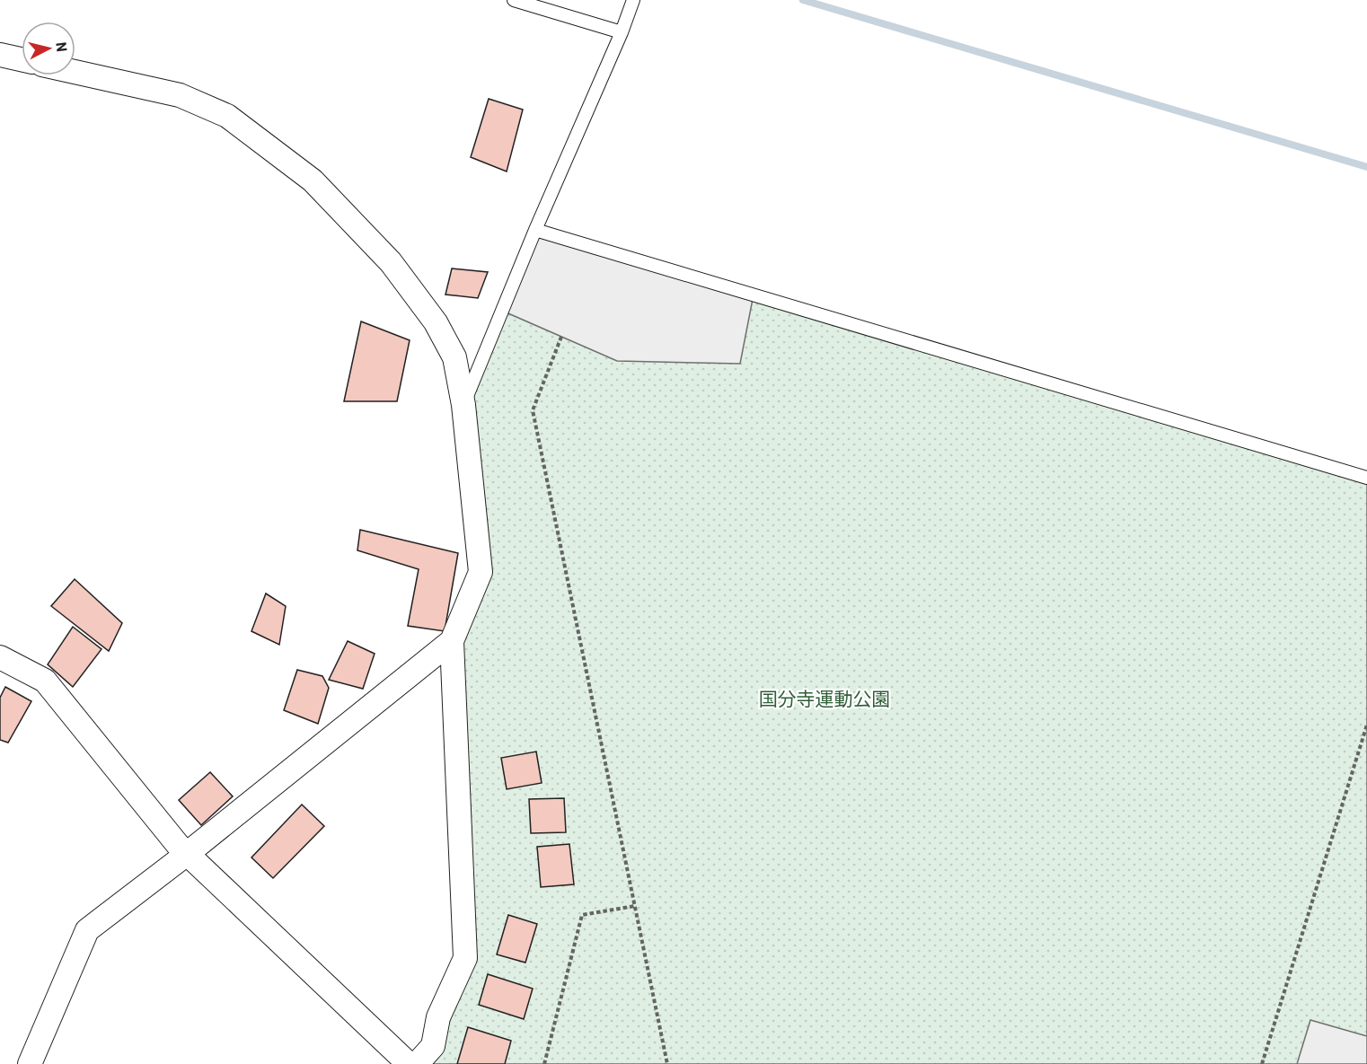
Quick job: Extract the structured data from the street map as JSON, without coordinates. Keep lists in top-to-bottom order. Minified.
{"parks":["国分寺運動公園"],"north":"right"}
